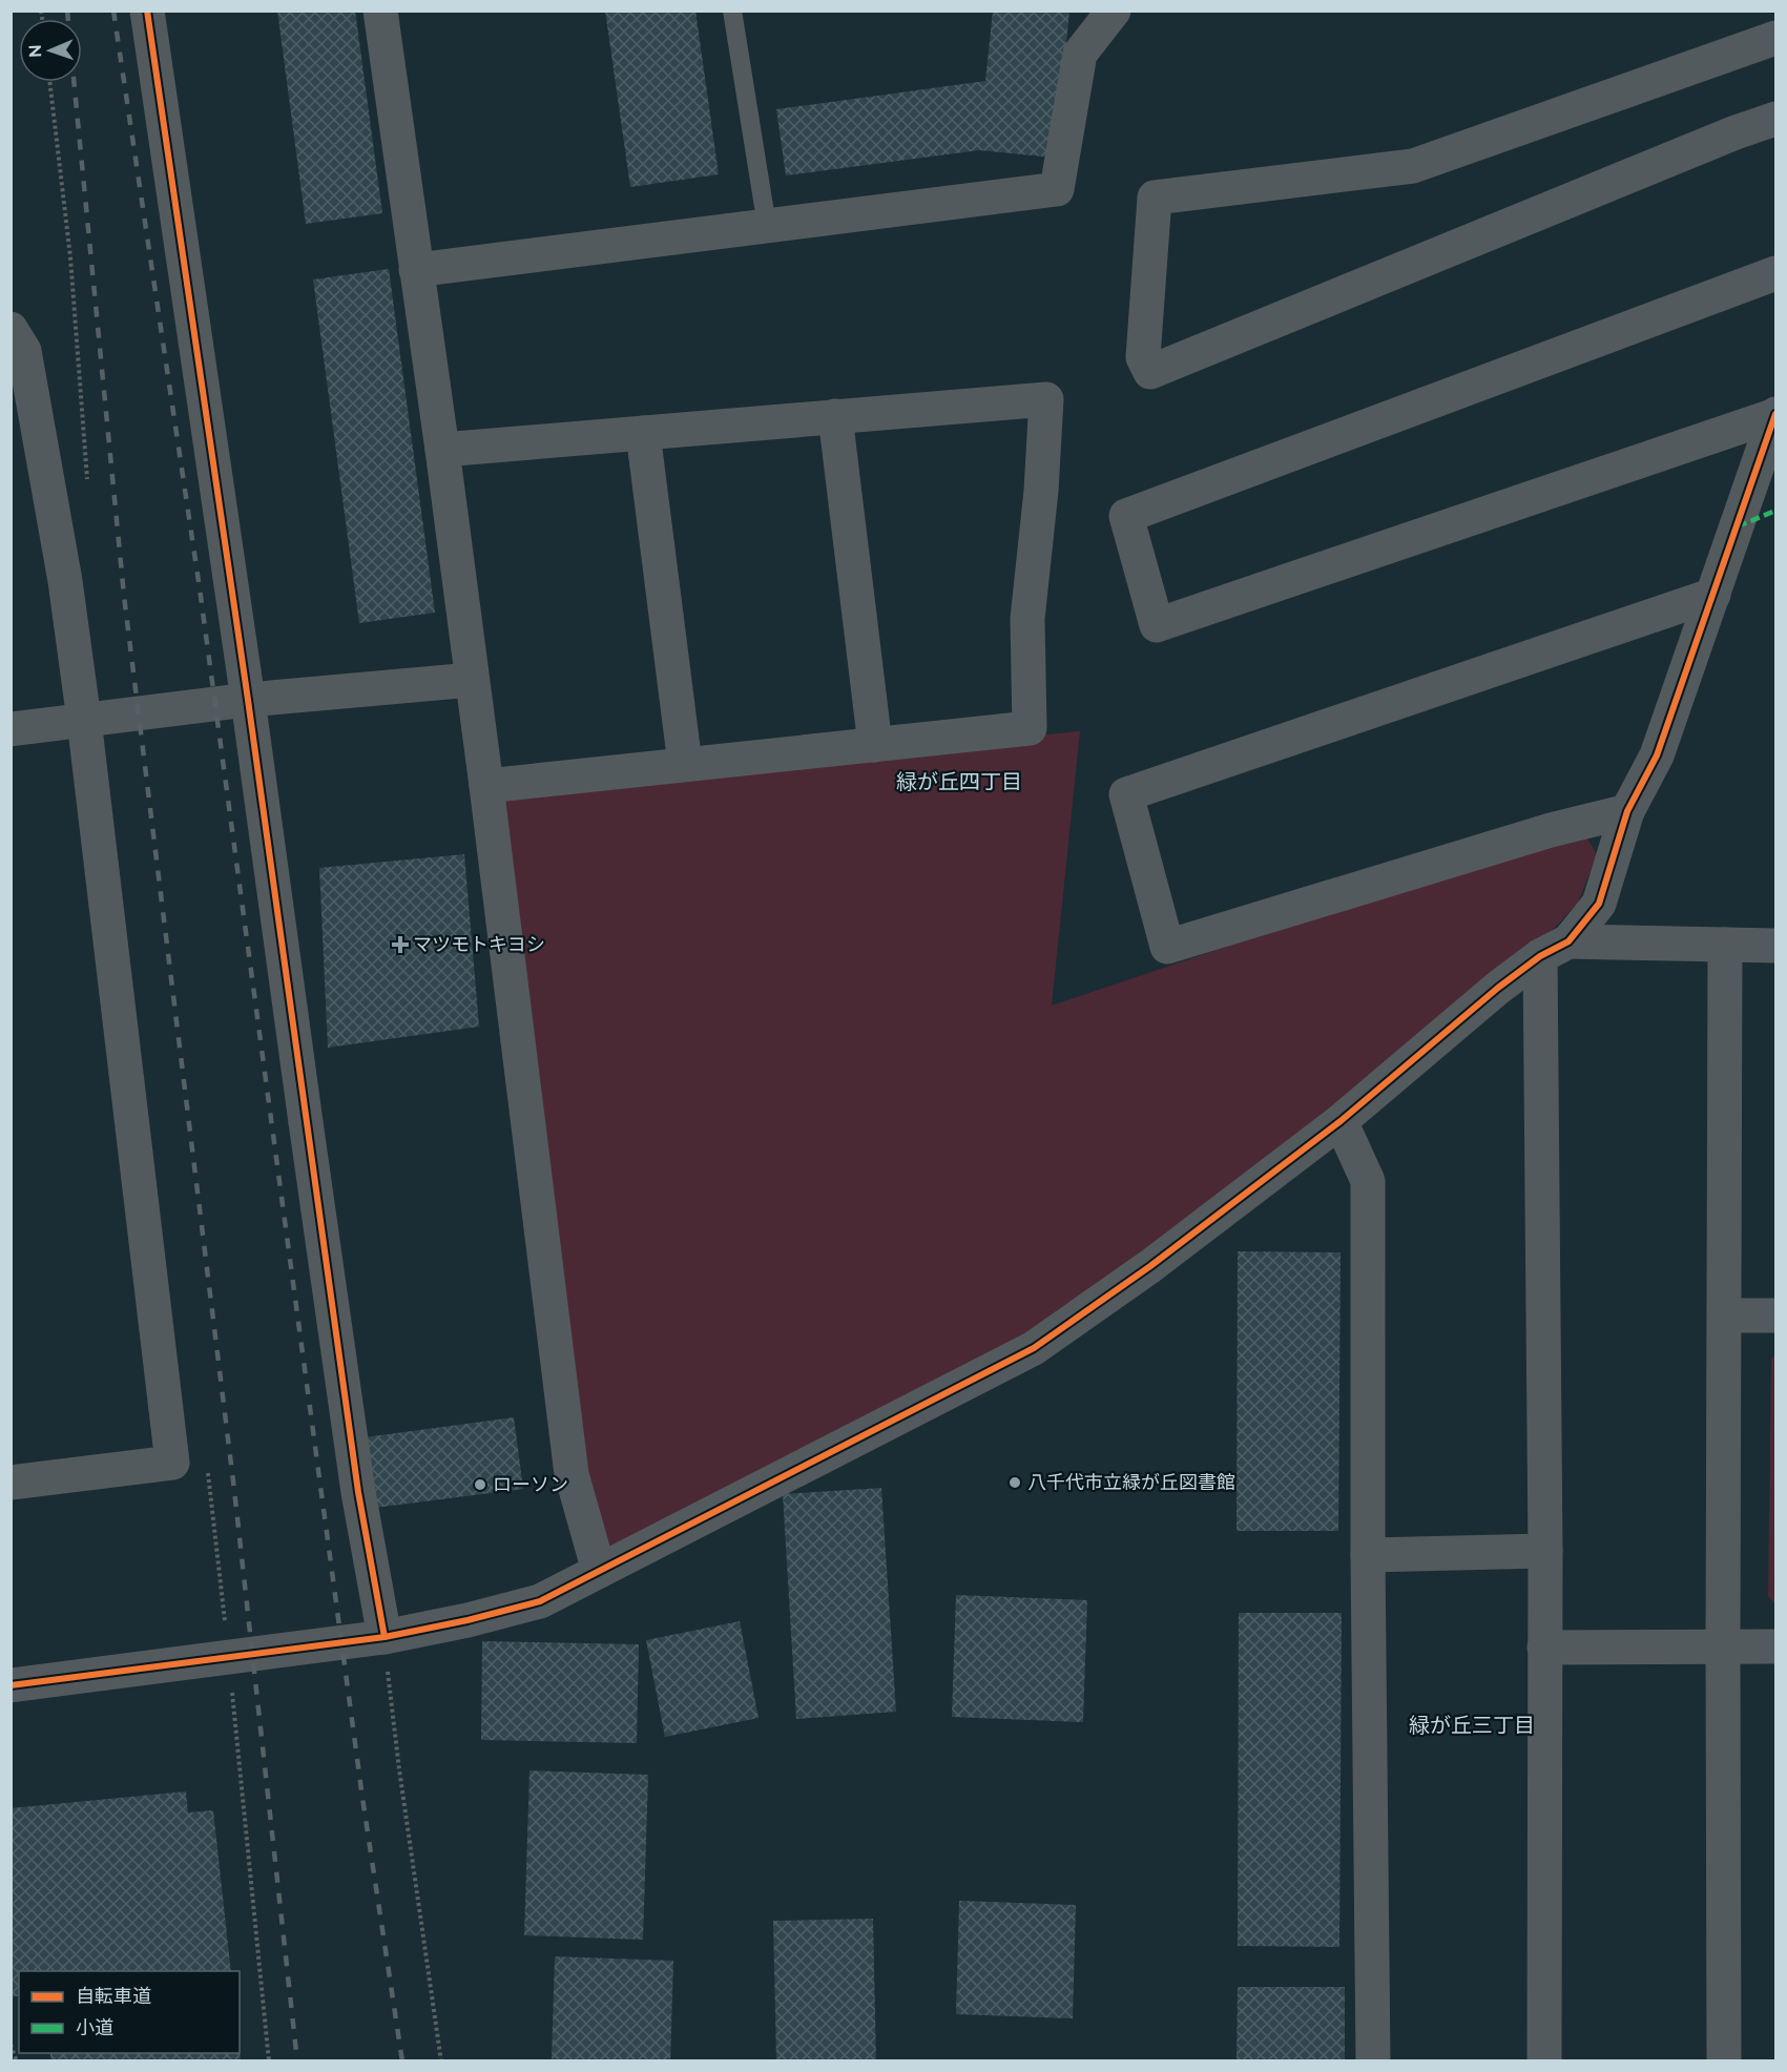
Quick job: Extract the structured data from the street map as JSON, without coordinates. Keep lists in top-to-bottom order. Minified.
{"districts":["緑が丘四丁目","緑が丘三丁目"],"places":{"health":["マツモトキヨシ"],"other":["八千代市立緑が丘図書館","ローソン"]},"legend":["自転車道","小道"],"north":"left"}
